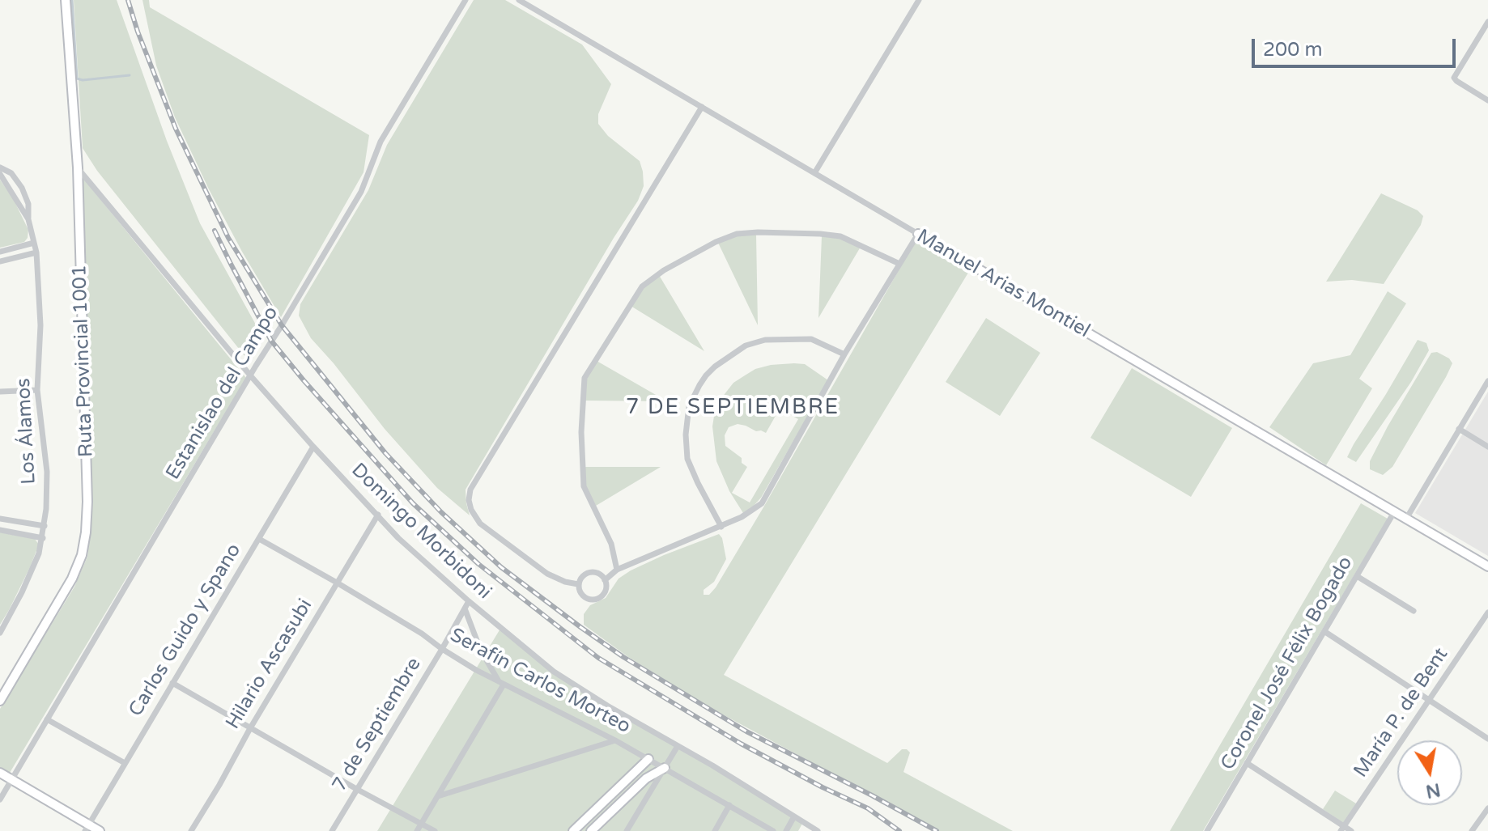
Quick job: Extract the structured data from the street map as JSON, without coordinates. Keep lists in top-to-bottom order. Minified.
{"streets":{"street":["Manuel Arias Montiel","Ruta Provincial 1001","Estanislao del Campo","Los Álamos","Domingo Morbidoni","Carlos Guido y Spano","Coronel José Félix Bogado","Hilario Ascasubi","Serafín Carlos Morteo","María P. de Bent","7 de Septiembre"]},"crossings":[["Manuel Arias Montiel","Coronel José Félix Bogado"],["Ruta Provincial 1001","Domingo Morbidoni"],["Estanislao del Campo","Domingo Morbidoni"],["Domingo Morbidoni","Carlos Guido y Spano"],["Domingo Morbidoni","Hilario Ascasubi"],["Domingo Morbidoni","7 de Septiembre"],["Carlos Guido y Spano","Serafín Carlos Morteo"],["Hilario Ascasubi","Serafín Carlos Morteo"],["Serafín Carlos Morteo","7 de Septiembre"]],"districts":["7 DE SEPTIEMBRE"],"scale_bar":"200 m","north":"bottom"}
